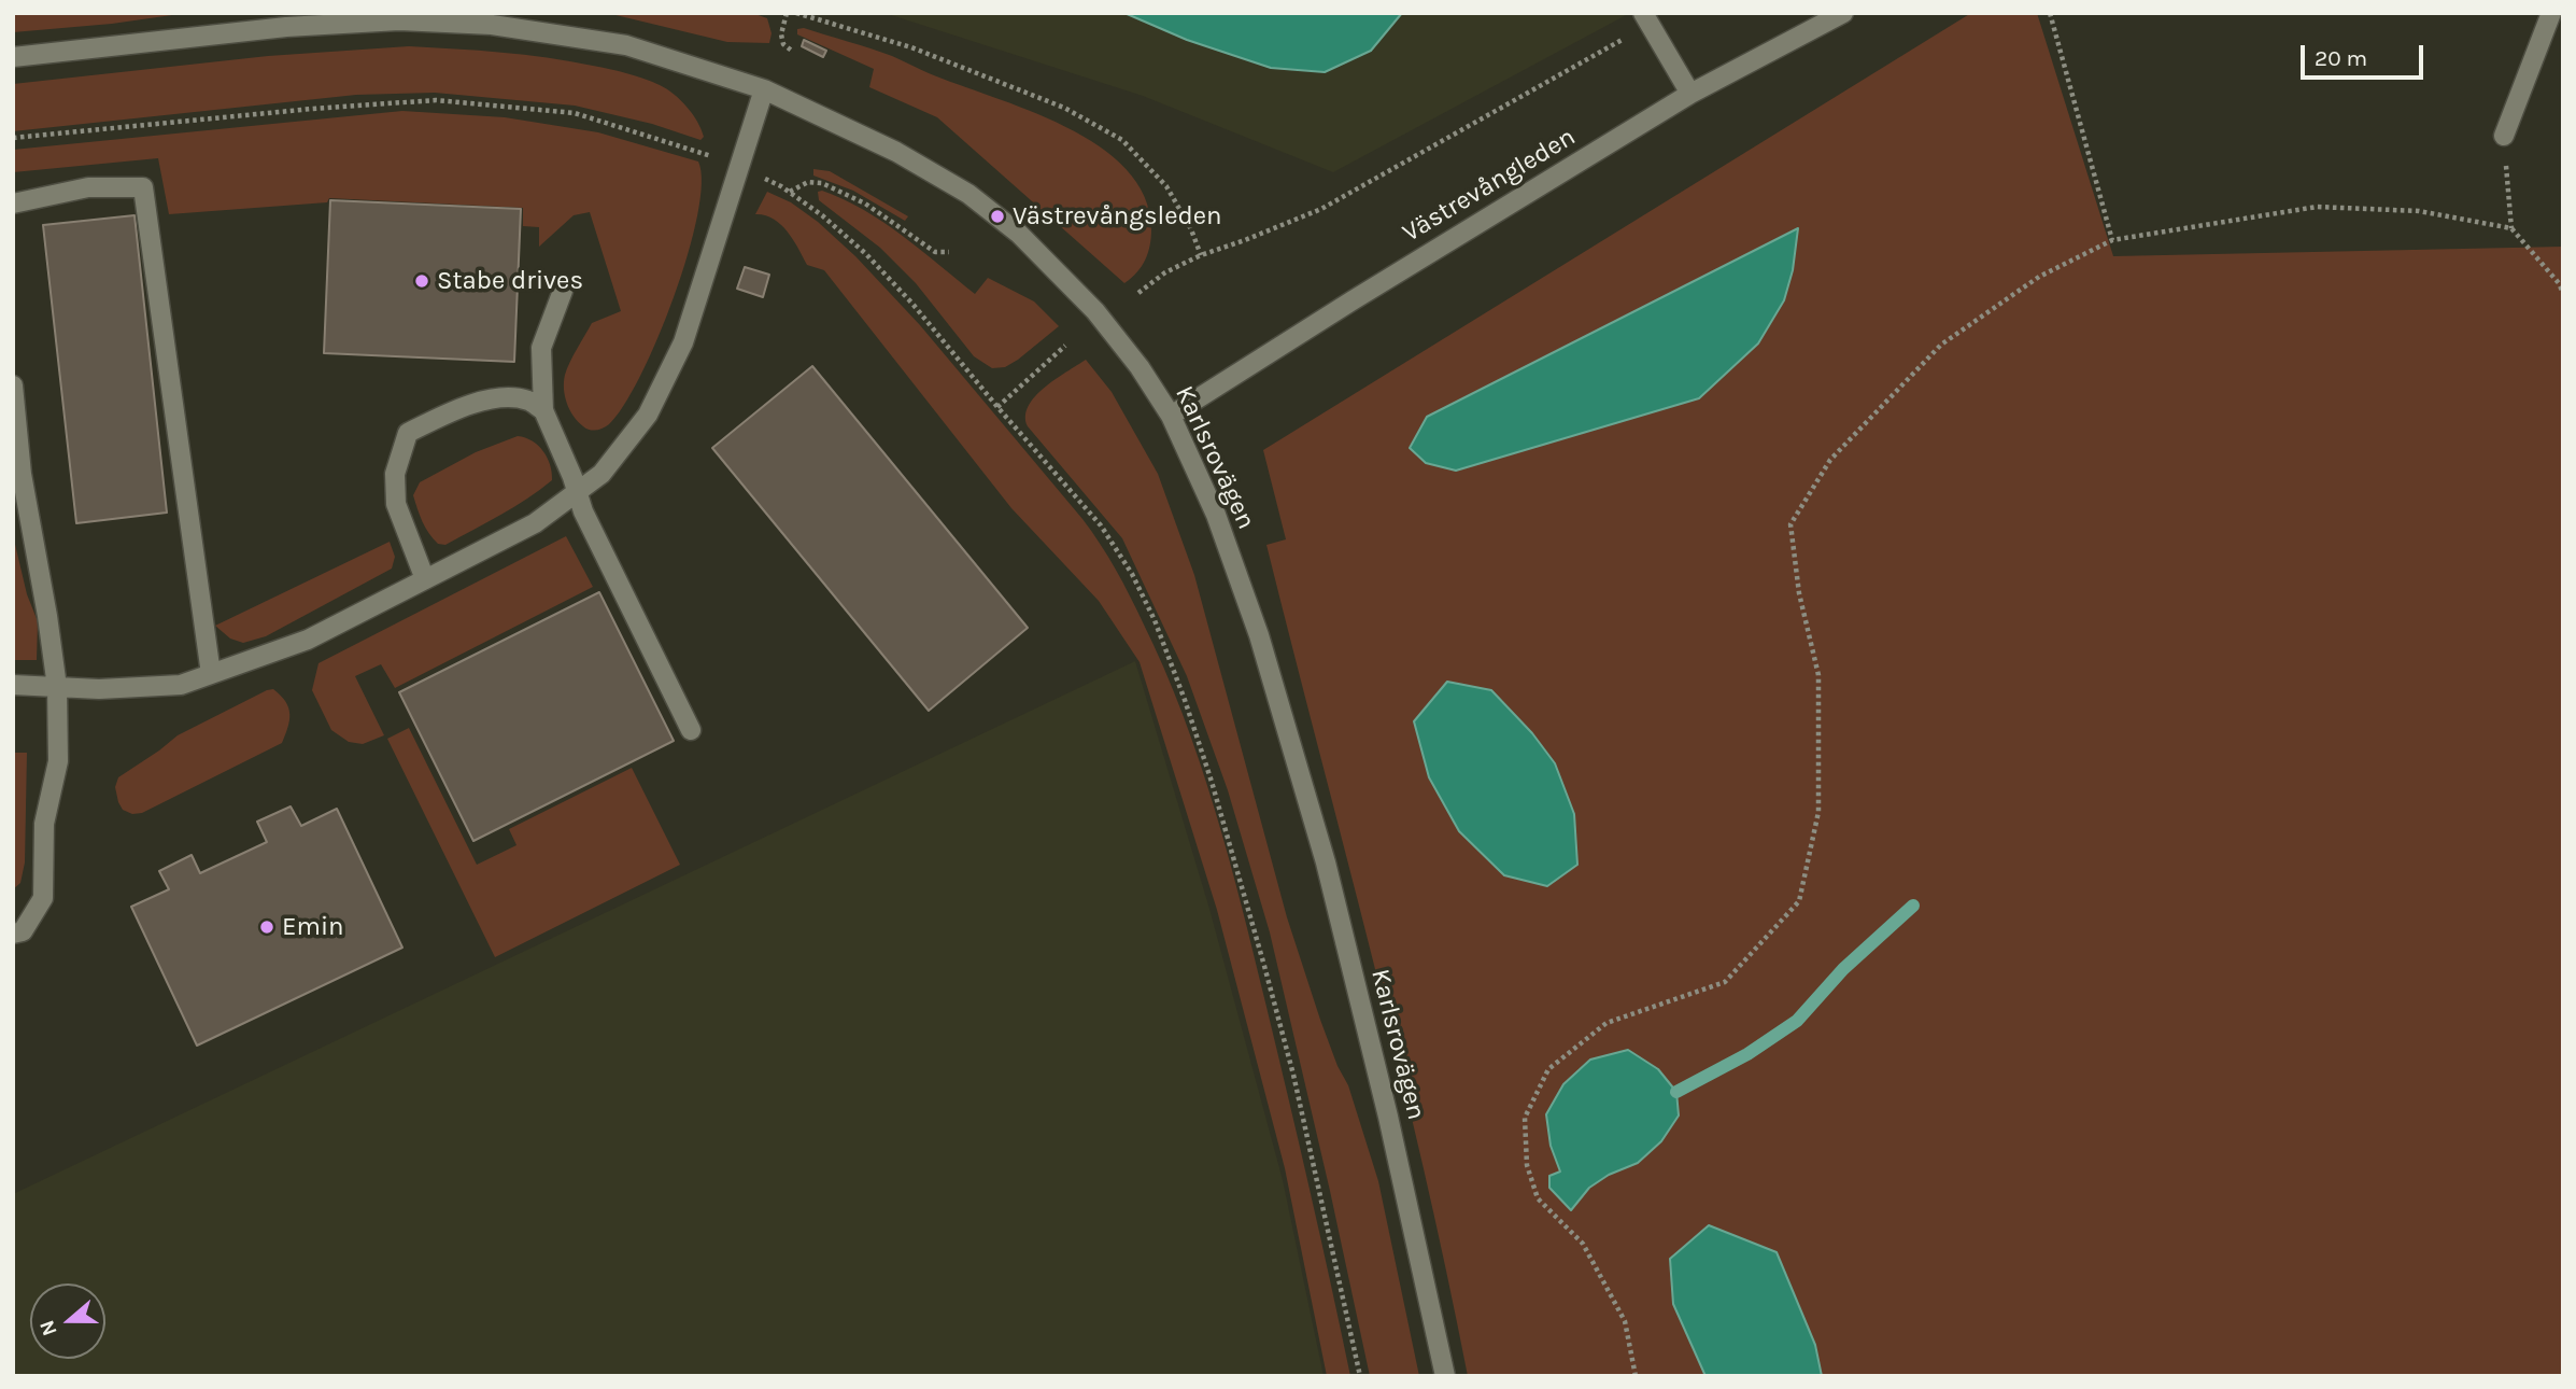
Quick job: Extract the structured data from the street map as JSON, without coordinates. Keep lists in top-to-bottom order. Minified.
{"streets":{"street":["Västrevångleden","Karlsrovägen"]},"crossings":[["Västrevångleden","Karlsrovägen"]],"places":["Västrevångsleden","Stabe drives","Emin"],"scale_bar":"20 m","north":"left"}
